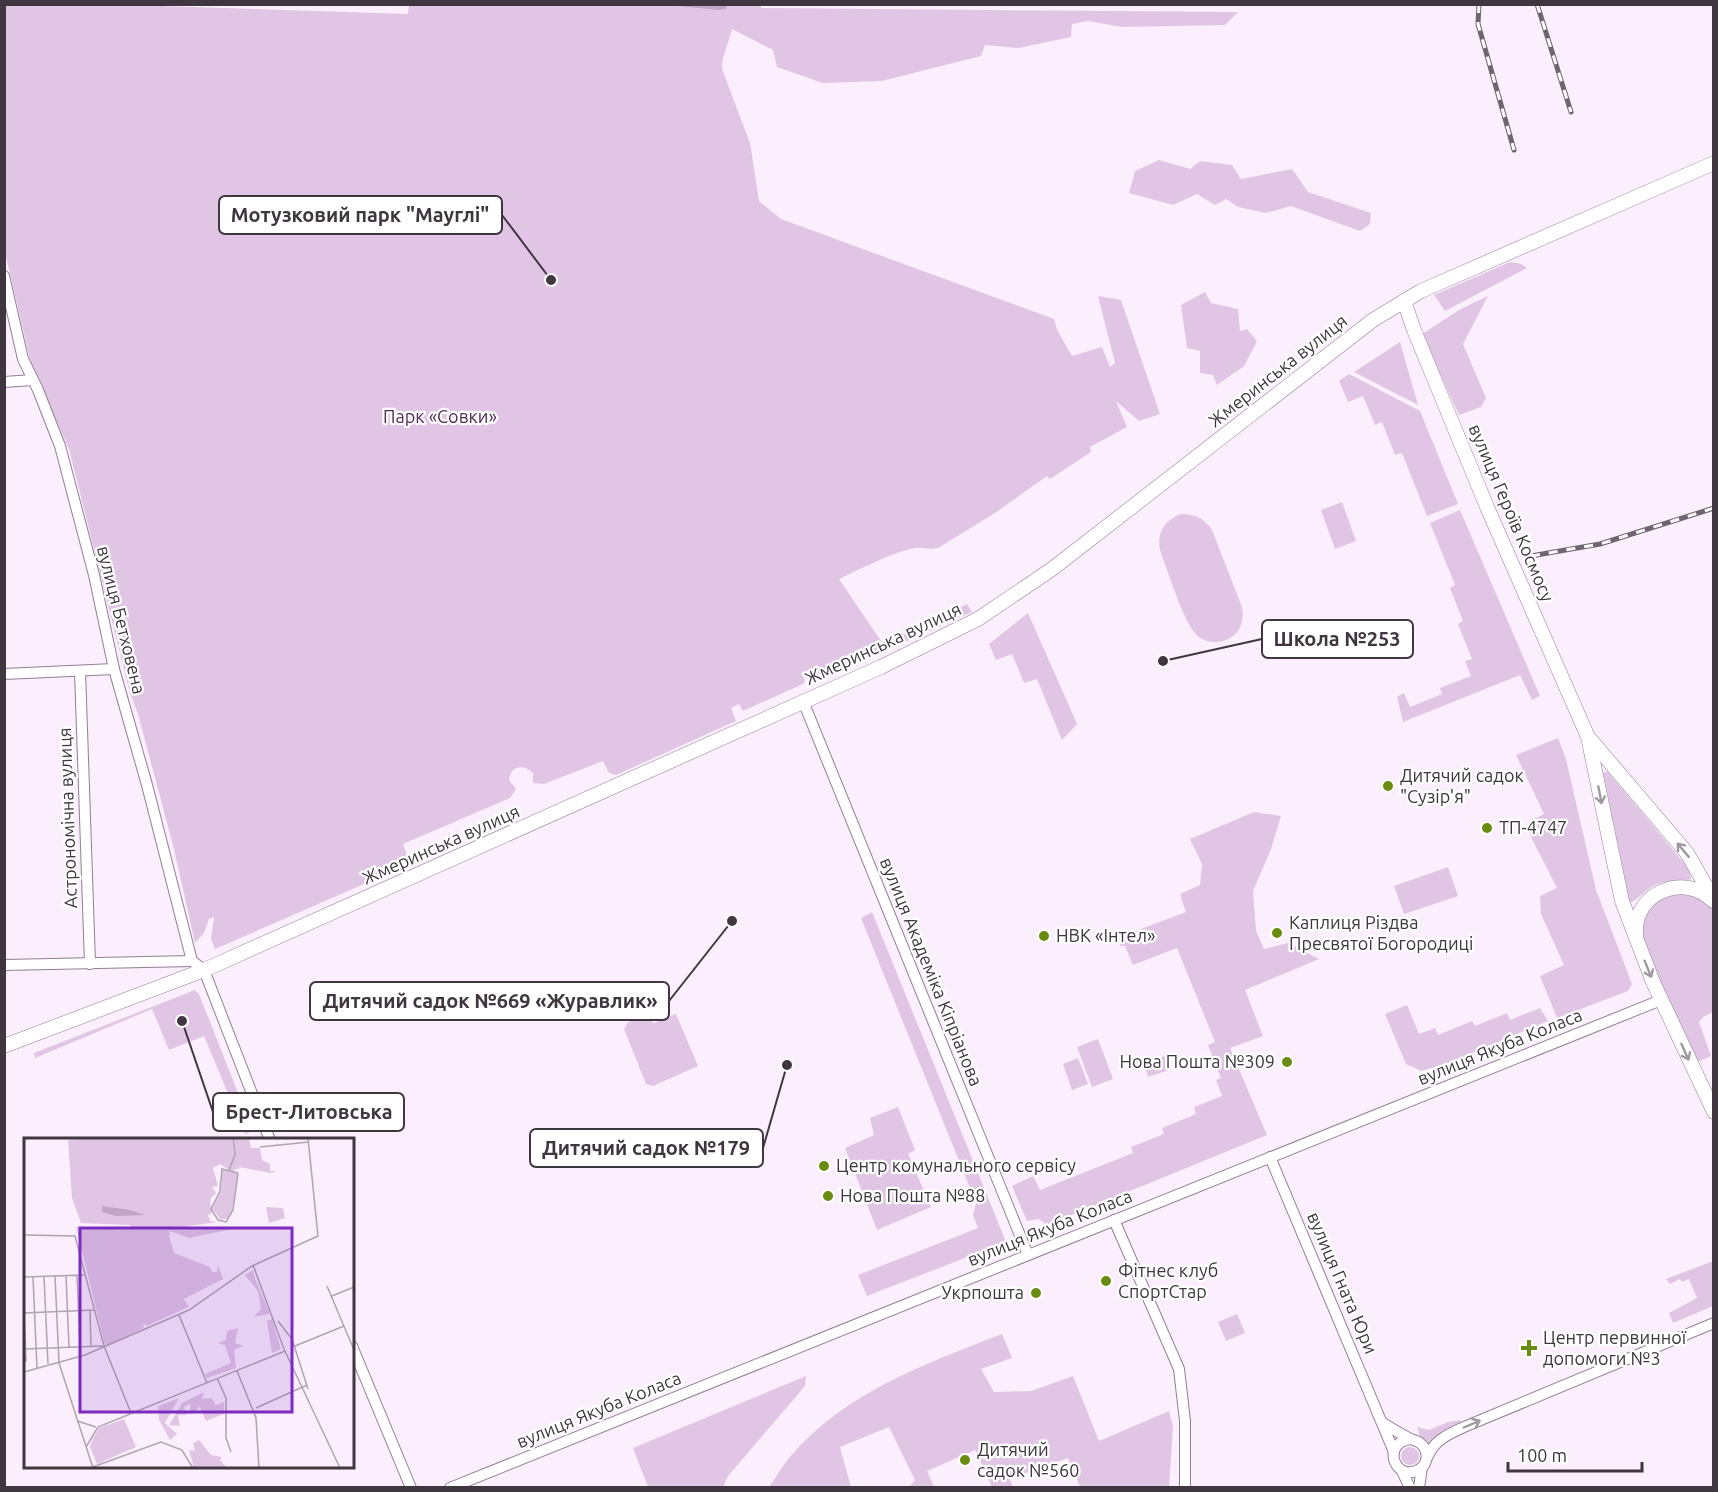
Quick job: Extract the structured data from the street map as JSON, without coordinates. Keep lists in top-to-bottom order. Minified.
{"streets":{"main road":["Жмеринська вулиця","вулиця Героїв Космосу"],"street":["вулиця Бетховена","Астрономічна вулиця","вулиця Академіка Кіпріанова","вулиця Якуба Коласа","вулиця Гната Юри"]},"crossings":[["Жмеринська вулиця","вулиця Героїв Космосу"],["Жмеринська вулиця","вулиця Академіка Кіпріанова"],["вулиця Героїв Космосу","вулиця Якуба Коласа"],["вулиця Академіка Кіпріанова","вулиця Якуба Коласа"],["вулиця Якуба Коласа","вулиця Гната Юри"]],"parks":["Парк «Совки»"],"places":{"other":["Мотузковий парк \"Мауглі\"","Школа №253","Дитячий садок \"Сузір'я\"","ТП-4747","Дитячий садок №669 «Журавлик»","Каплиця Різдва Пресвятої Богородиці","НВК «Інтел»","Брест-Литовська","Нова Пошта №309","Дитячий садок №179","Центр комунального сервісу","Нова Пошта №88","Фітнес клуб СпортСтар","Укрпошта","Дитячий садок №560"],"health":["Центр первинної допомоги №3"]},"scale_bar":"100 m"}
